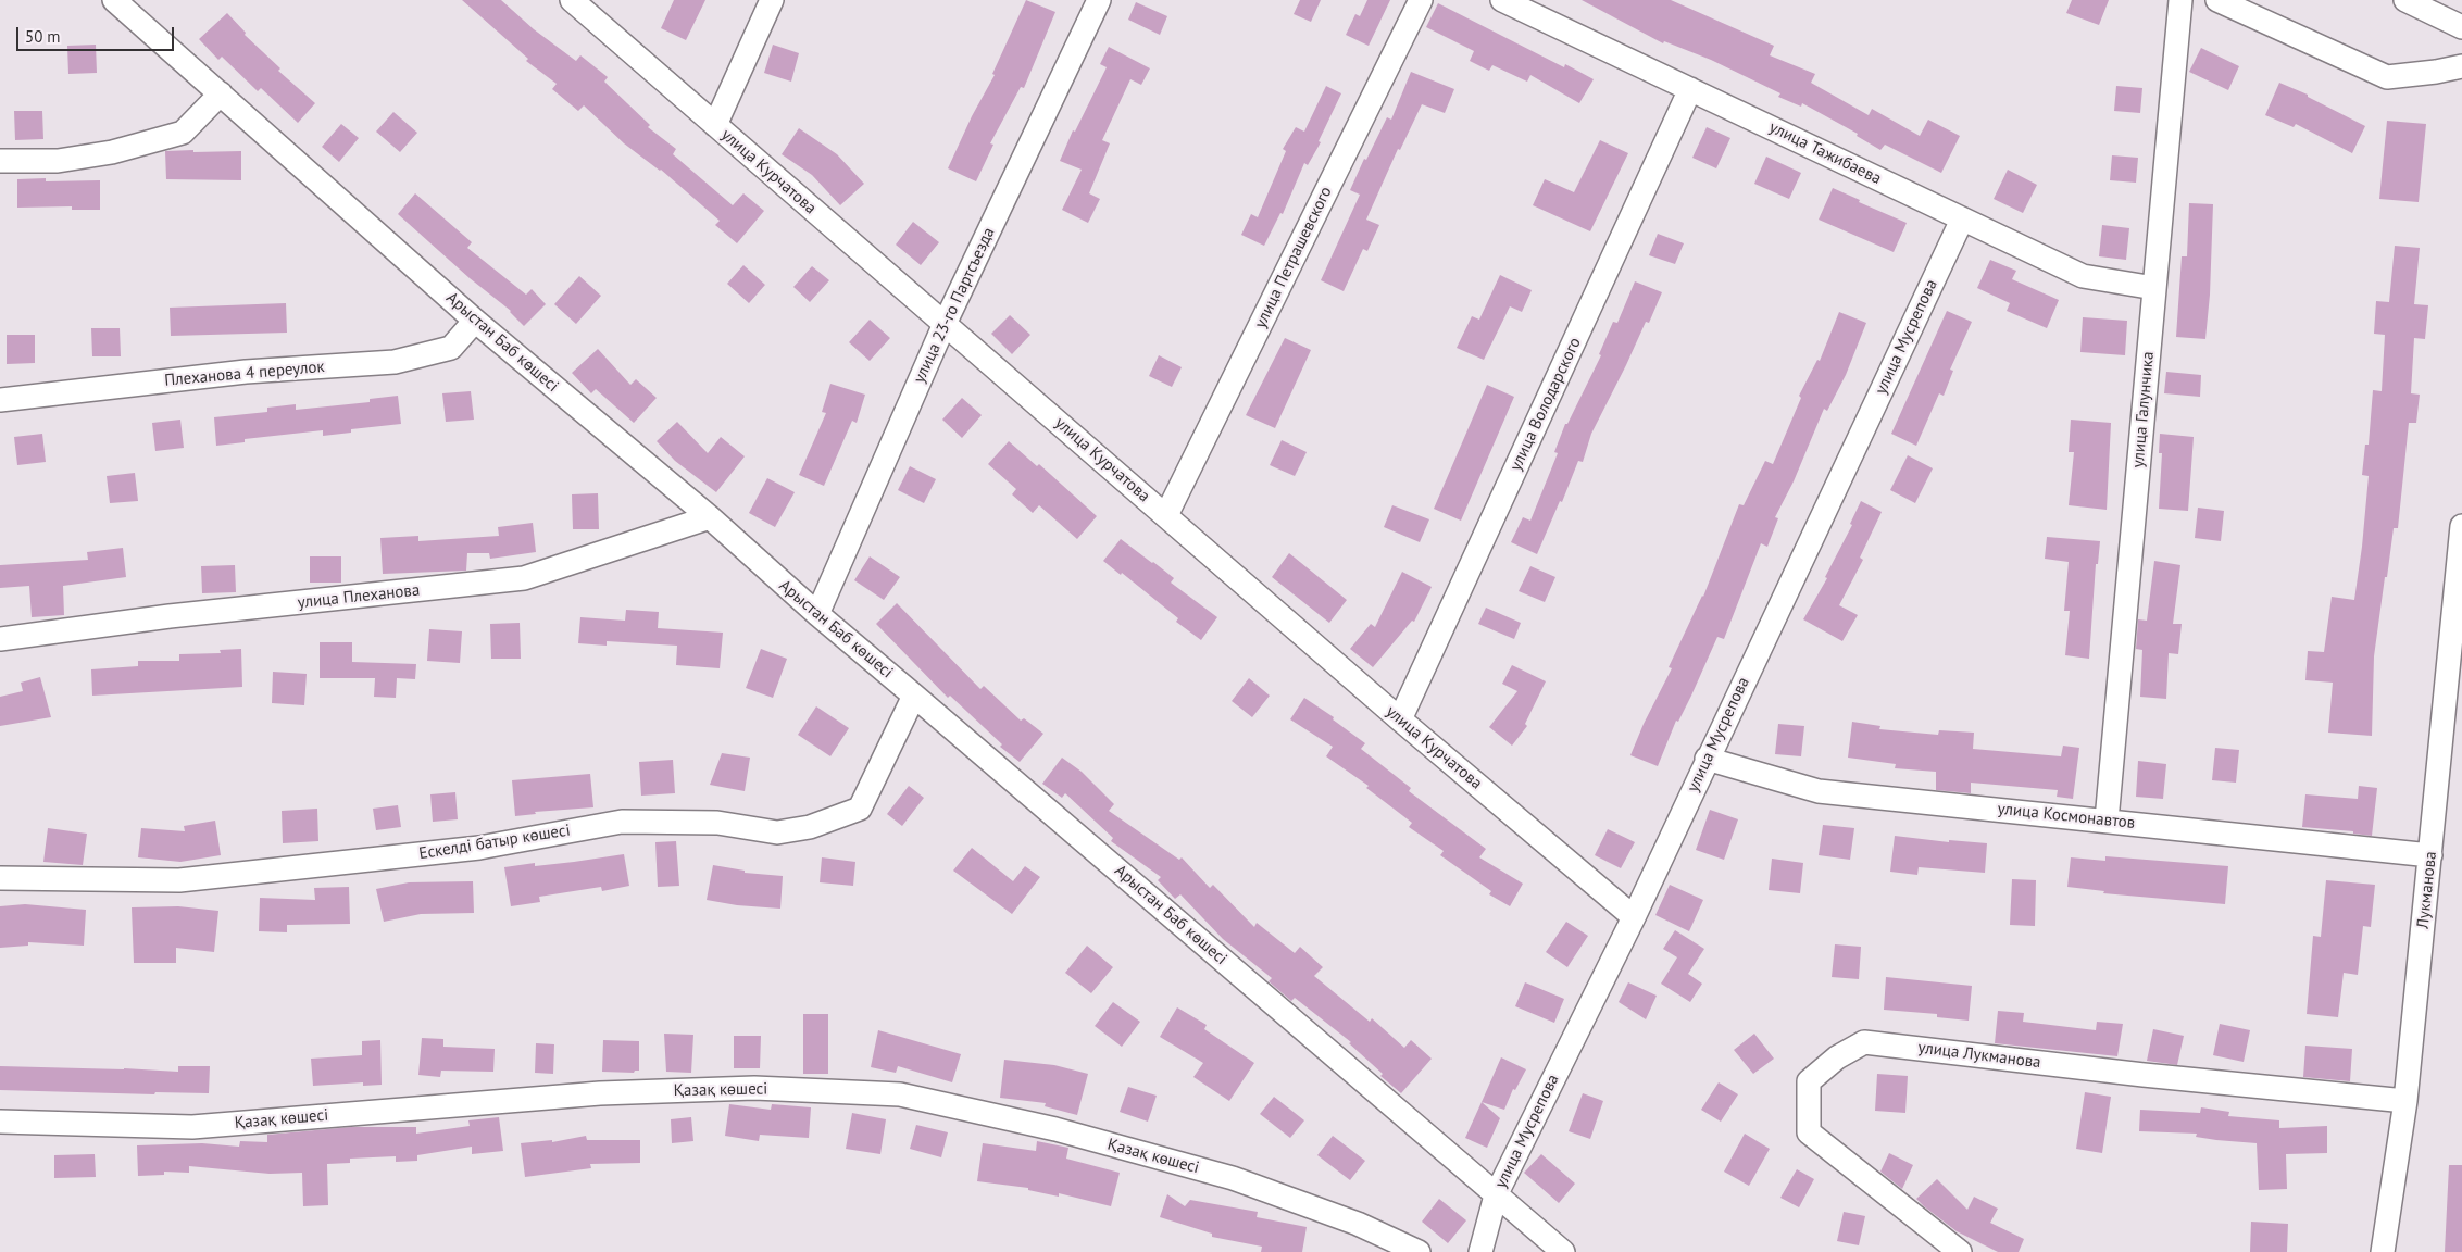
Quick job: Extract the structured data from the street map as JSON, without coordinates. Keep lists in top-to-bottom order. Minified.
{"streets":{"street":["улица Тажибаева","улица Курчатова","улица Петрашевского","улица 23-го Партсъезда","улица Мусрепова","Арыстан Баб көшесі","Плеханова 4 переулок","улица Володарского","улица Галунчика","улица Плеханова","улица Космонавтов","Ескелді батыр көшесі","Лукманова","улица Лукманова","Қазақ көшесі"]},"crossings":[["улица Тажибаева","улица Мусрепова"],["улица Тажибаева","улица Володарского"],["улица Тажибаева","улица Галунчика"],["улица Курчатова","улица Петрашевского"],["улица Курчатова","улица 23-го Партсъезда"],["улица Курчатова","улица Мусрепова"],["улица Курчатова","улица Володарского"],["улица 23-го Партсъезда","Арыстан Баб көшесі"],["улица Мусрепова","Арыстан Баб көшесі"],["улица Мусрепова","улица Космонавтов"],["Арыстан Баб көшесі","Плеханова 4 переулок"],["Арыстан Баб көшесі","улица Плеханова"],["Арыстан Баб көшесі","Ескелді батыр көшесі"],["улица Галунчика","улица Космонавтов"],["улица Космонавтов","Лукманова"],["Лукманова","улица Лукманова"]],"scale_bar":"50 m"}
